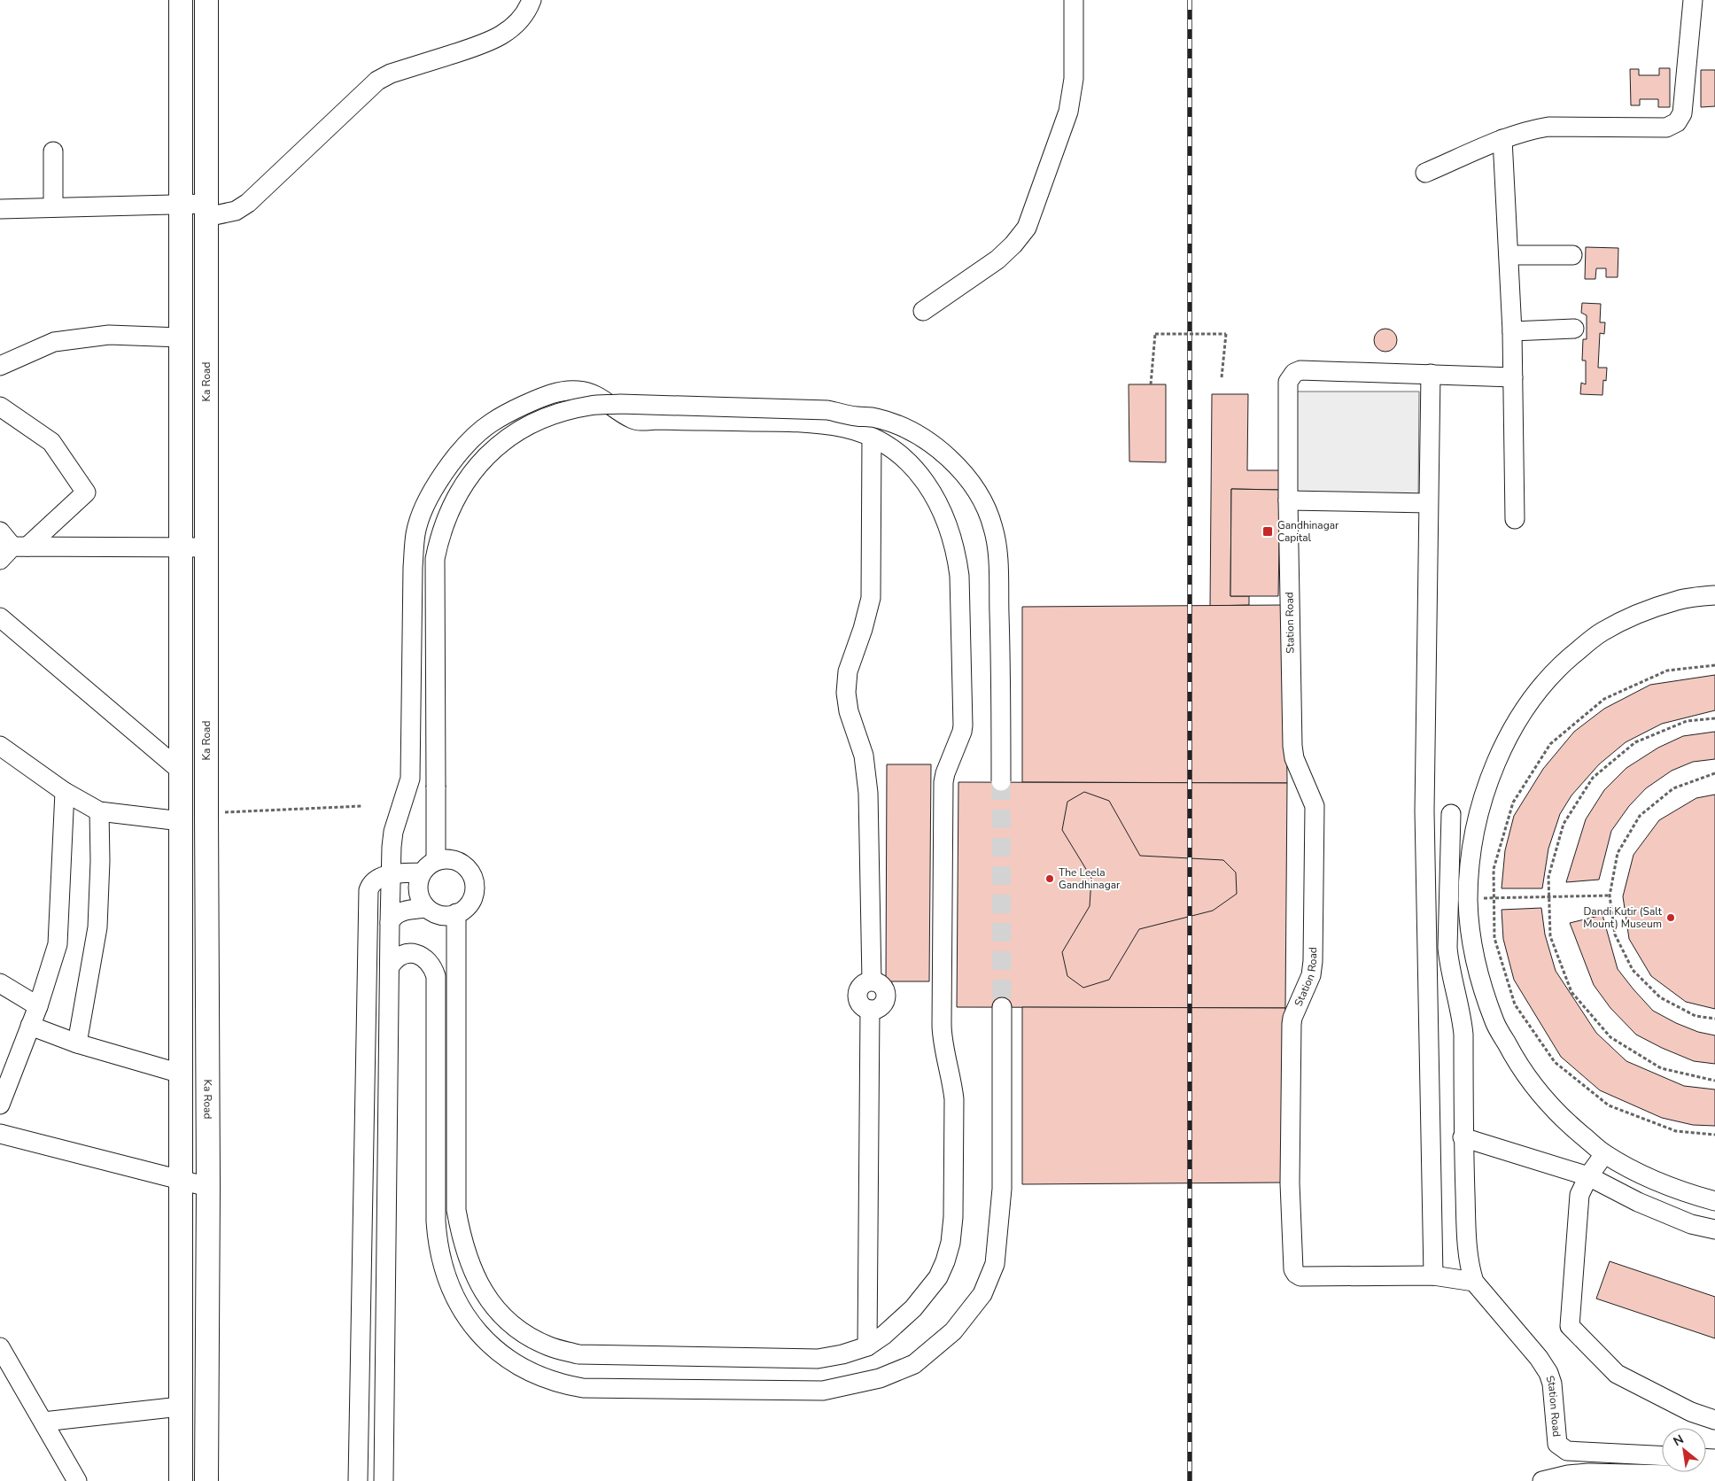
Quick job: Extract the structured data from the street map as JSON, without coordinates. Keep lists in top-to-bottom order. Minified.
{"streets":{"main road":["Ka Road"],"street":["Station Road"]},"places":{"transit":["Gandhinagar Capital"],"other":["The Leela Gandhinagar","Dandi Kutir (Salt Mount) Museum"]},"north":"top left"}
